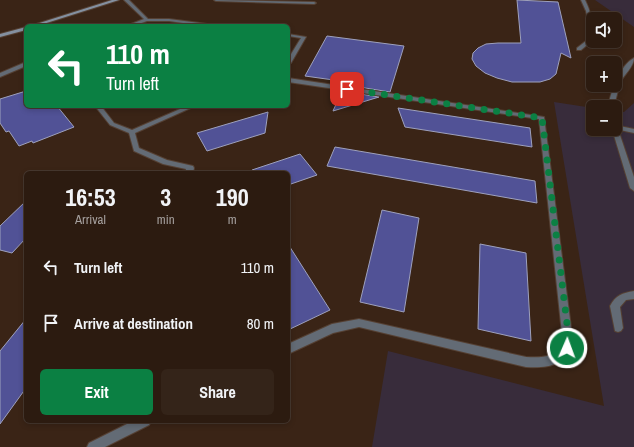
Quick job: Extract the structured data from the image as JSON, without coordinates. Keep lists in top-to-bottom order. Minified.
{"page":{"map_buttons":["+","−"],"turn":["110 m","Turn left"],"eta":["16:53","Arrival","3","min","190","m"],"list":[{"name":"Turn left","value":"110 m"},{"name":"Arrive at destination","value":"80 m"}],"buttons":["Exit","Share"]}}
